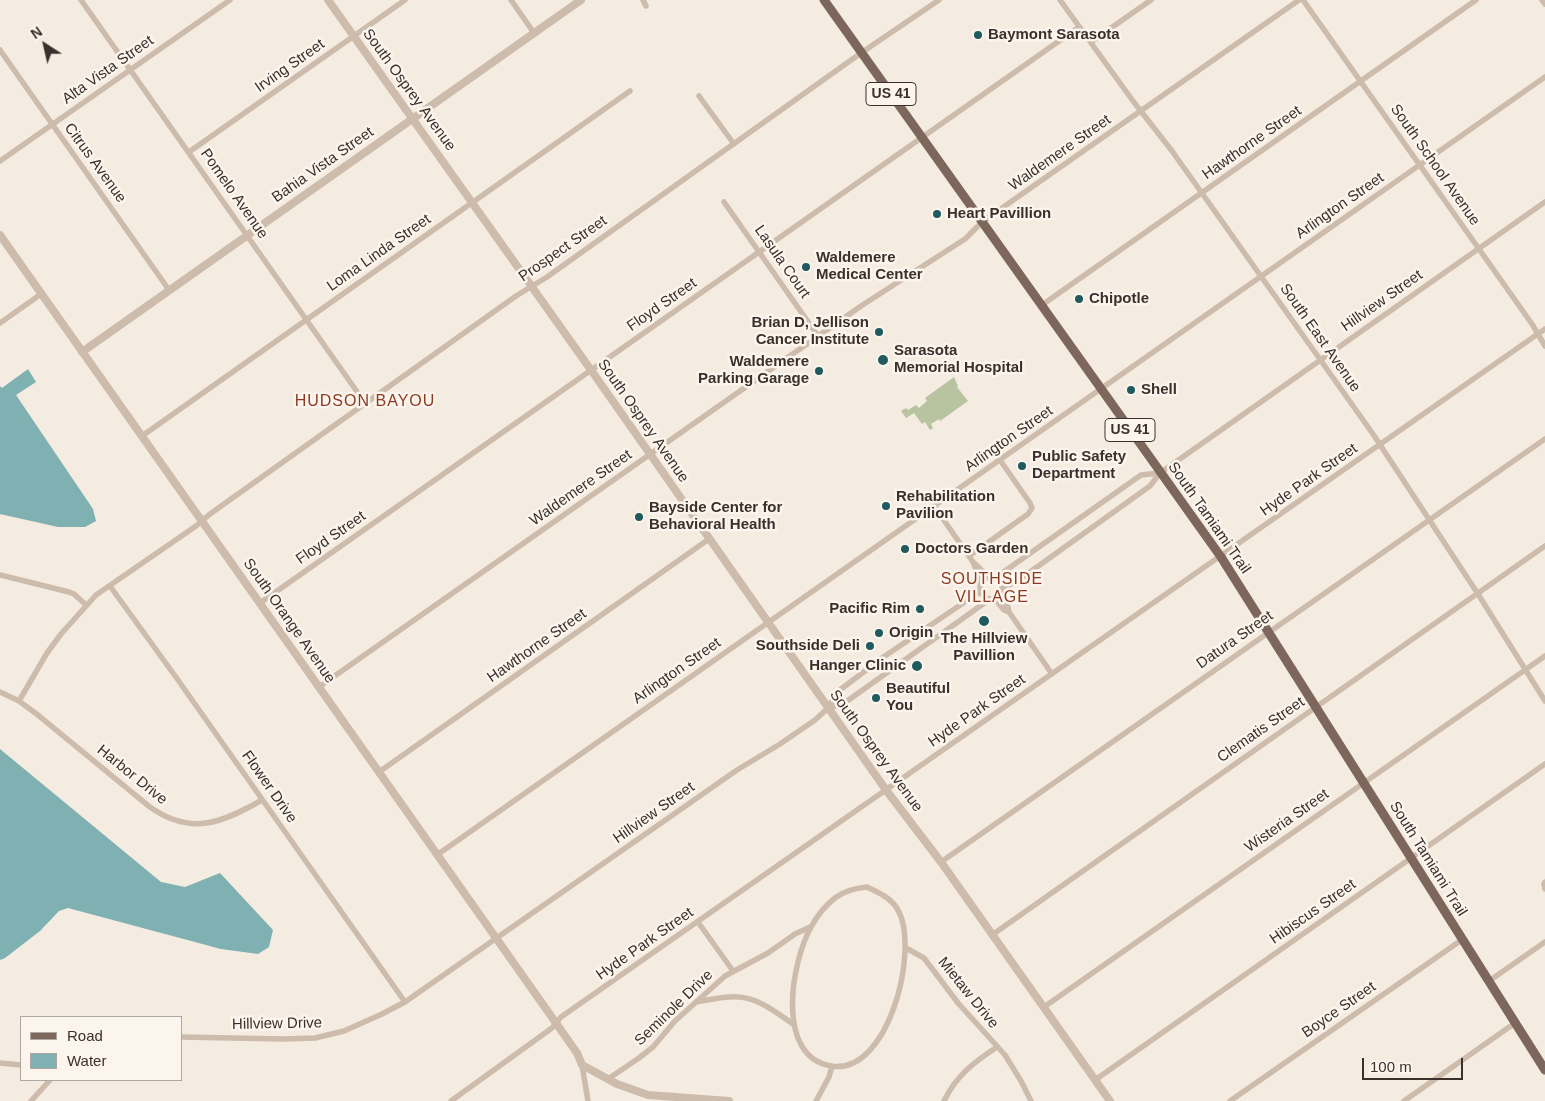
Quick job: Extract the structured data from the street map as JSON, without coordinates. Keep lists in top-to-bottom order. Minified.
{"streets":{"main road":["US 41","South Tamiami Trail"],"street":["Irving Street","Alta Vista Street","South Osprey Avenue","Hawthorne Street","Waldemere Street","Citrus Avenue","Bahia Vista Street","South School Avenue","Pomelo Avenue","Arlington Street","Prospect Street","Loma Linda Street","Lasula Court","Hillview Street","Floyd Street","South East Avenue","Hyde Park Street","South Orange Avenue","Datura Street","Clematis Street","Harbor Drive","Flower Drive","Wisteria Street","Hibiscus Street","Mietaw Drive","Seminole Drive","Boyce Street","Hillview Drive"]},"crossings":[["Irving Street","South Osprey Avenue"],["Irving Street","Pomelo Avenue"],["Alta Vista Street","Citrus Avenue"],["Alta Vista Street","Pomelo Avenue"],["South Osprey Avenue","Hawthorne Street"],["South Osprey Avenue","Waldemere Street"],["South Osprey Avenue","Bahia Vista Street"],["South Osprey Avenue","Arlington Street"],["South Osprey Avenue","Prospect Street"],["South Osprey Avenue","Loma Linda Street"],["South Osprey Avenue","Hillview Street"],["South Osprey Avenue","Floyd Street"],["South Osprey Avenue","Hyde Park Street"],["South Osprey Avenue","Datura Street"],["South Osprey Avenue","Clematis Street"],["South Osprey Avenue","Wisteria Street"],["South Osprey Avenue","Hibiscus Street"],["Hawthorne Street","South School Avenue"],["Hawthorne Street","South East Avenue"],["Hawthorne Street","South Tamiami Trail"],["Hawthorne Street","South Orange Avenue"],["Waldemere Street","Lasula Court"],["Waldemere Street","South East Avenue"],["Waldemere Street","South Tamiami Trail"],["Waldemere Street","South Orange Avenue"],["Citrus Avenue","Bahia Vista Street"],["Bahia Vista Street","Pomelo Avenue"],["Bahia Vista Street","South Orange Avenue"],["South School Avenue","Arlington Street"],["South School Avenue","Hillview Street"],["South School Avenue","Hyde Park Street"],["Pomelo Avenue","Prospect Street"],["Pomelo Avenue","Loma Linda Street"],["Arlington Street","South East Avenue"],["Arlington Street","South Tamiami Trail"],["Arlington Street","South Orange Avenue"],["Prospect Street","South Tamiami Trail"],["Prospect Street","South Orange Avenue"],["Loma Linda Street","South Orange Avenue"],["Lasula Court","Floyd Street"],["Hillview Street","South East Avenue"],["Hillview Street","South Tamiami Trail"],["Hillview Street","South Orange Avenue"],["Hillview Street","Hillview Drive"],["Floyd Street","South East Avenue"],["Floyd Street","South Tamiami Trail"],["Floyd Street","South Orange Avenue"],["South East Avenue","Hyde Park Street"],["South East Avenue","Datura Street"],["South East Avenue","Clematis Street"],["South East Avenue","Wisteria Street"],["Hyde Park Street","South Tamiami Trail"],["Hyde Park Street","South Orange Avenue"],["South Tamiami Trail","Datura Street"],["South Tamiami Trail","Clematis Street"],["South Tamiami Trail","Wisteria Street"],["South Tamiami Trail","Hibiscus Street"],["South Tamiami Trail","Boyce Street"],["South Orange Avenue","Hillview Drive"],["Harbor Drive","Flower Drive"],["Flower Drive","Hillview Drive"],["Mietaw Drive","Seminole Drive"]],"districts":["HUDSON BAYOU","SOUTHSIDE VILLAGE"],"places":["Baymont Sarasota","Heart Pavillion","Waldemere Medical Center","Chipotle","Brian D, Jellison Cancer Institute","Sarasota Memorial Hospital","Waldemere Parking Garage","Shell","Public Safety Department","Rehabilitation Pavilion","Bayside Center for Behavioral Health","Doctors Garden","Pacific Rim","The Hillview Pavillion","Origin","Southside Deli","Hanger Clinic","Beautiful You"],"legend":["Road","Water"],"scale_bar":"100 m","north":"top left"}
